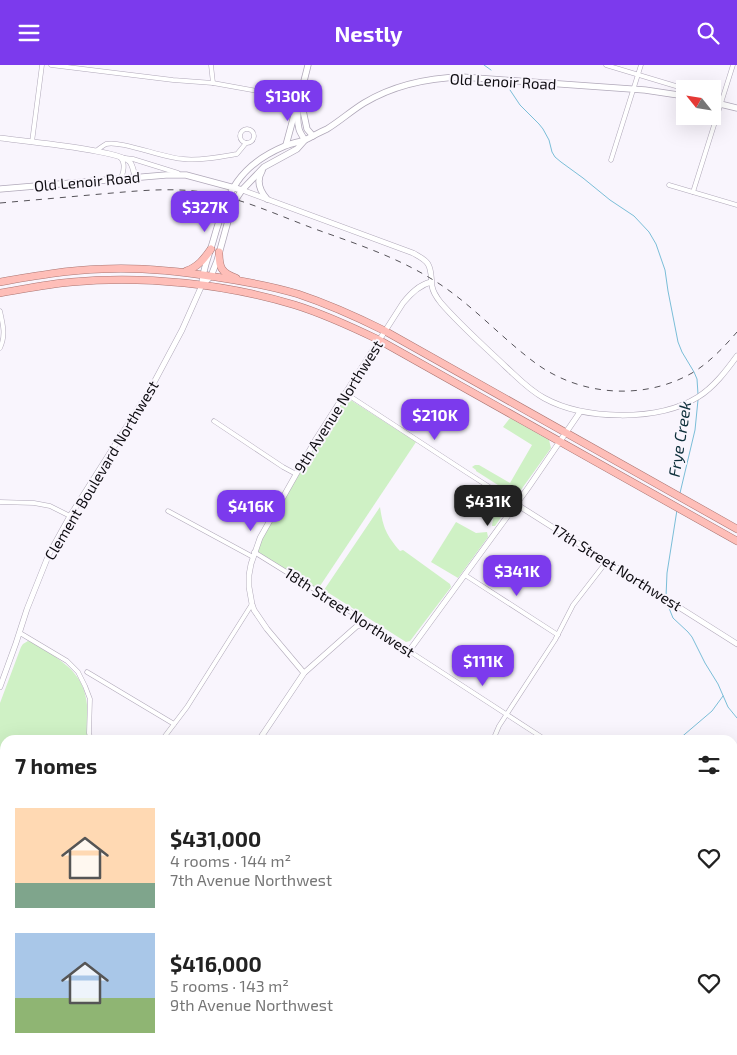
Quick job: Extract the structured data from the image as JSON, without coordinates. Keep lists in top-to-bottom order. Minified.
{"streets":{"main road":["Old Lenoir Road","Clement Boulevard Northwest"],"street":["9th Avenue Northwest","17th Street Northwest","18th Street Northwest"]},"crossings":[["Old Lenoir Road","Clement Boulevard Northwest"],["9th Avenue Northwest","17th Street Northwest"],["9th Avenue Northwest","18th Street Northwest"]],"water":["Frye Creek"],"north":"top left","page":{"header":"Nestly","price":["$130K","$327K","$210K","$431K","$416K","$341K","$111K"],"heading":"7 homes","list":[{"name":"$431,000","note":"4 rooms · 144 m² · 7th Avenue Northwest"},{"name":"$416,000","note":"5 rooms · 143 m² · 9th Avenue Northwest"}]}}
